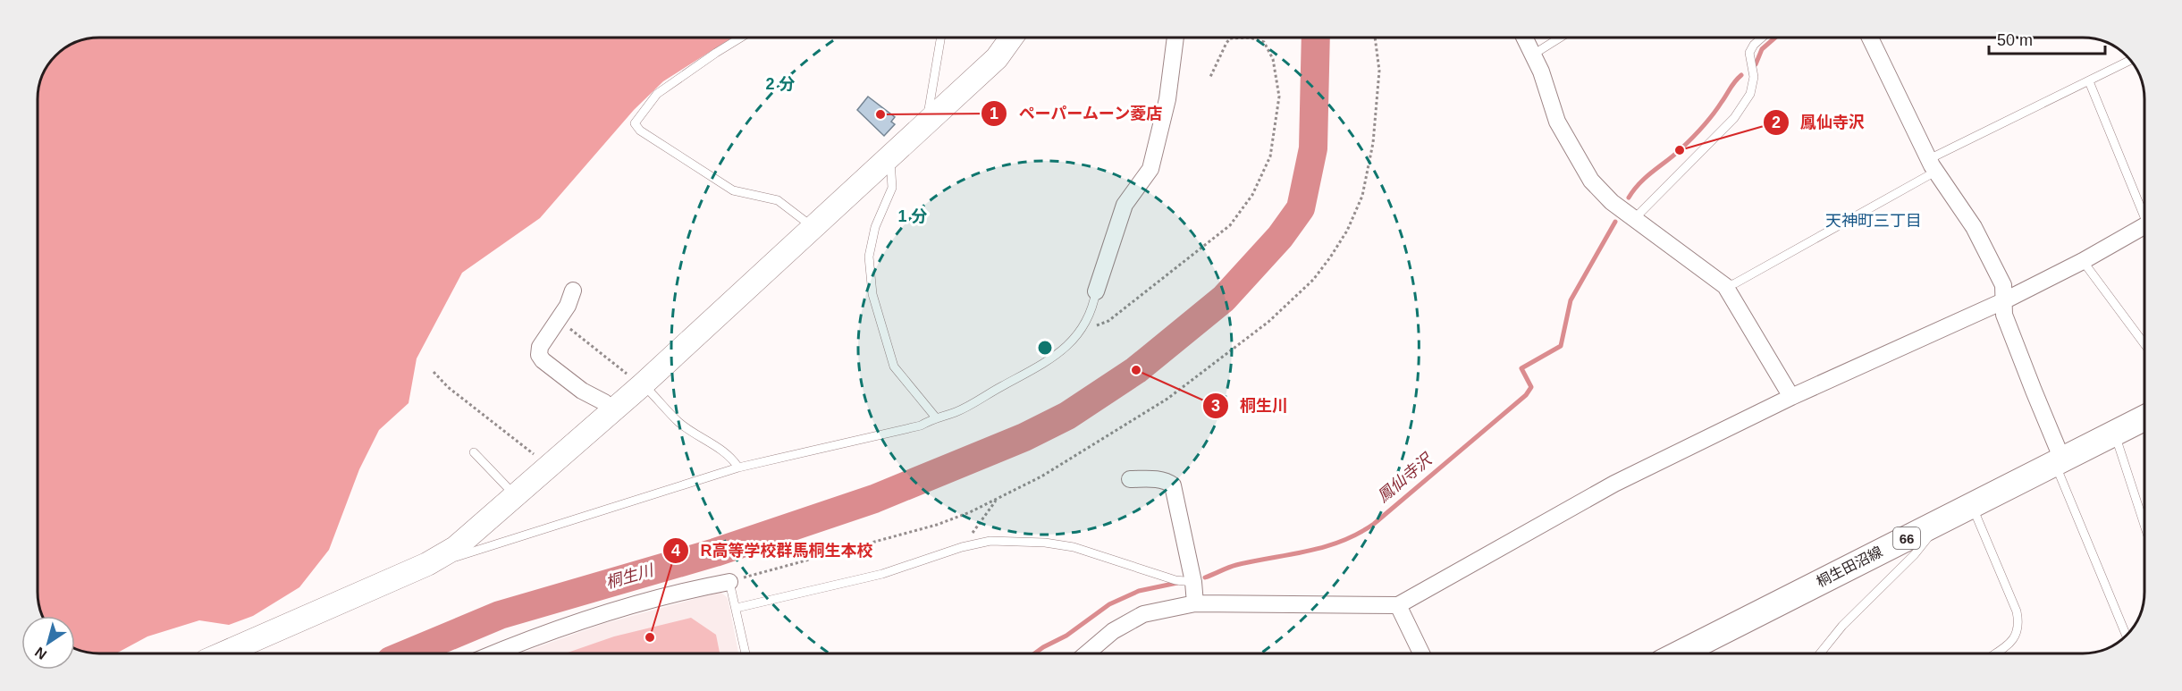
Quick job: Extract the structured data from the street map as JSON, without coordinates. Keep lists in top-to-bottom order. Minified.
{"streets":{"main road":["66","桐生田沼線"]},"districts":["天神町三丁目"],"water":["鳳仙寺沢","桐生川"],"places":["ペーパームーン菱店","鳳仙寺沢","桐生川","R高等学校群馬桐生本校"],"scale_bar":"50 m","north":"bottom left","rings":["2 分","1 分"]}
